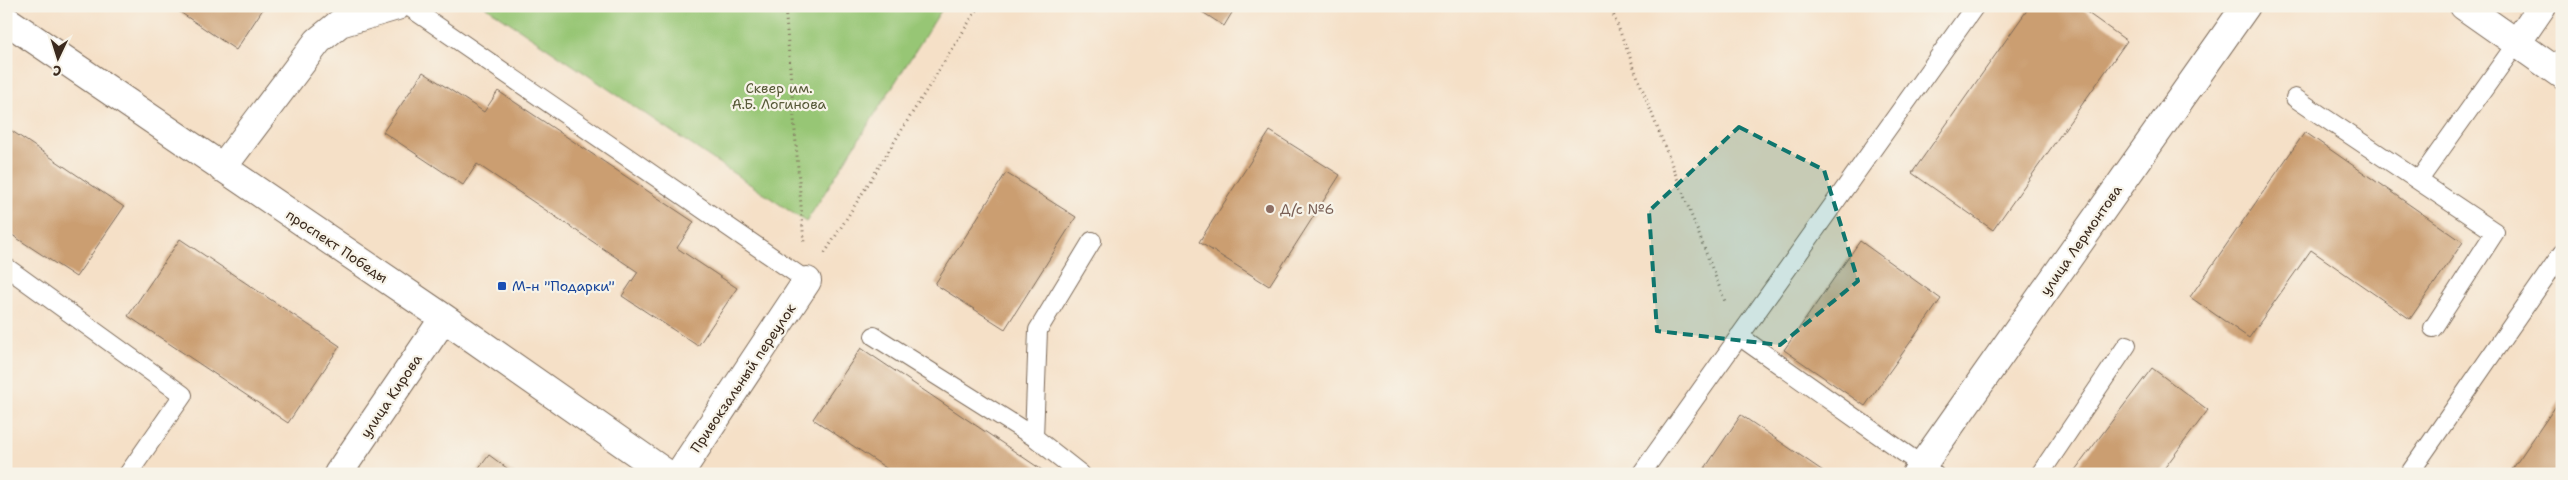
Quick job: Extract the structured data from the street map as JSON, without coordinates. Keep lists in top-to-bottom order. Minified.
{"streets":{"street":["улица Лермонтова","проспект Победы","Привокзальный переулок","улица Кирова"]},"crossings":[["проспект Победы","улица Кирова"]],"parks":["Сквер им. А.Б. Логинова"],"places":{"other":["Д/с №6"],"transit":["М-н \"Подарки\""]},"north":"bottom"}
